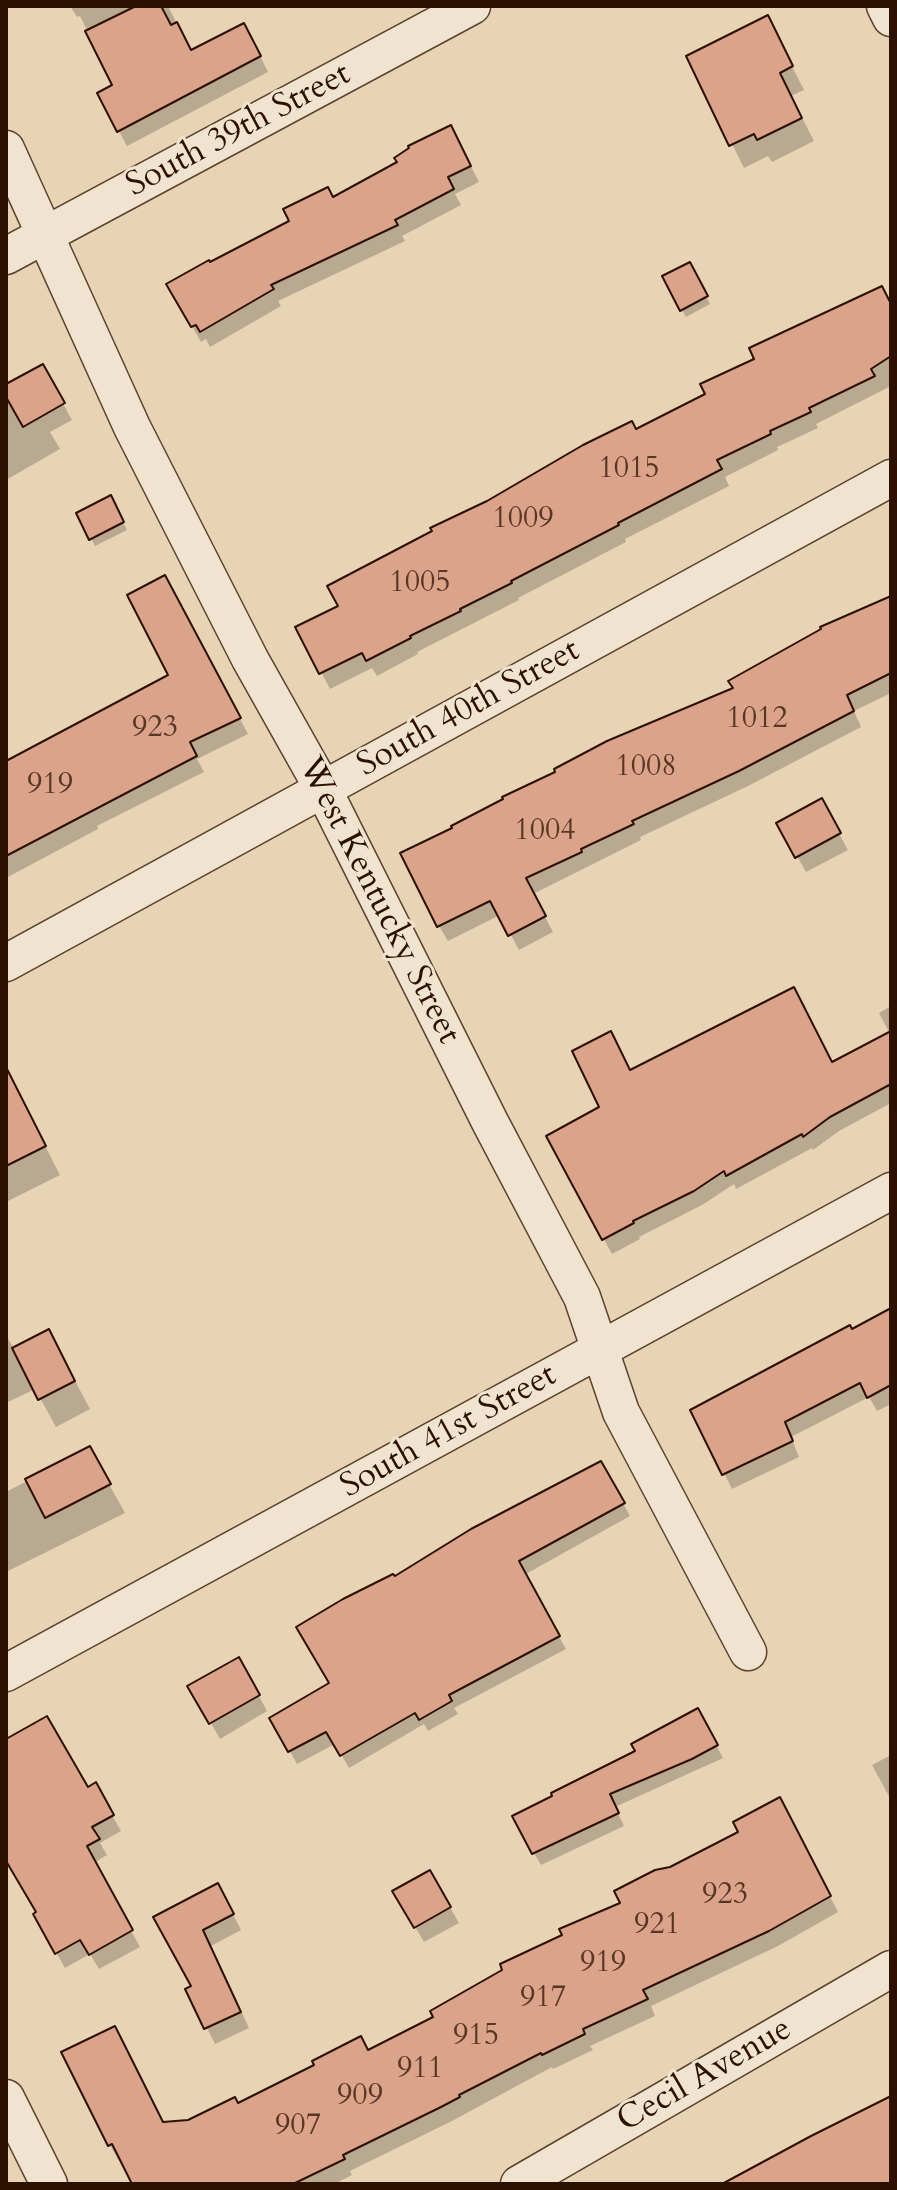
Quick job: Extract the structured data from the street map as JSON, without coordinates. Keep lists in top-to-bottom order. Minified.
{"streets":{"street":["South 39th Street","South 40th Street","West Kentucky Street","South 41st Street","Cecil Avenue"]},"crossings":[["South 39th Street","West Kentucky Street"],["South 40th Street","West Kentucky Street"],["West Kentucky Street","South 41st Street"]],"house_numbers":["1015","1009","1005","1012","923","1008","919","1004","923","921","919","917","915","911","909","907"]}
